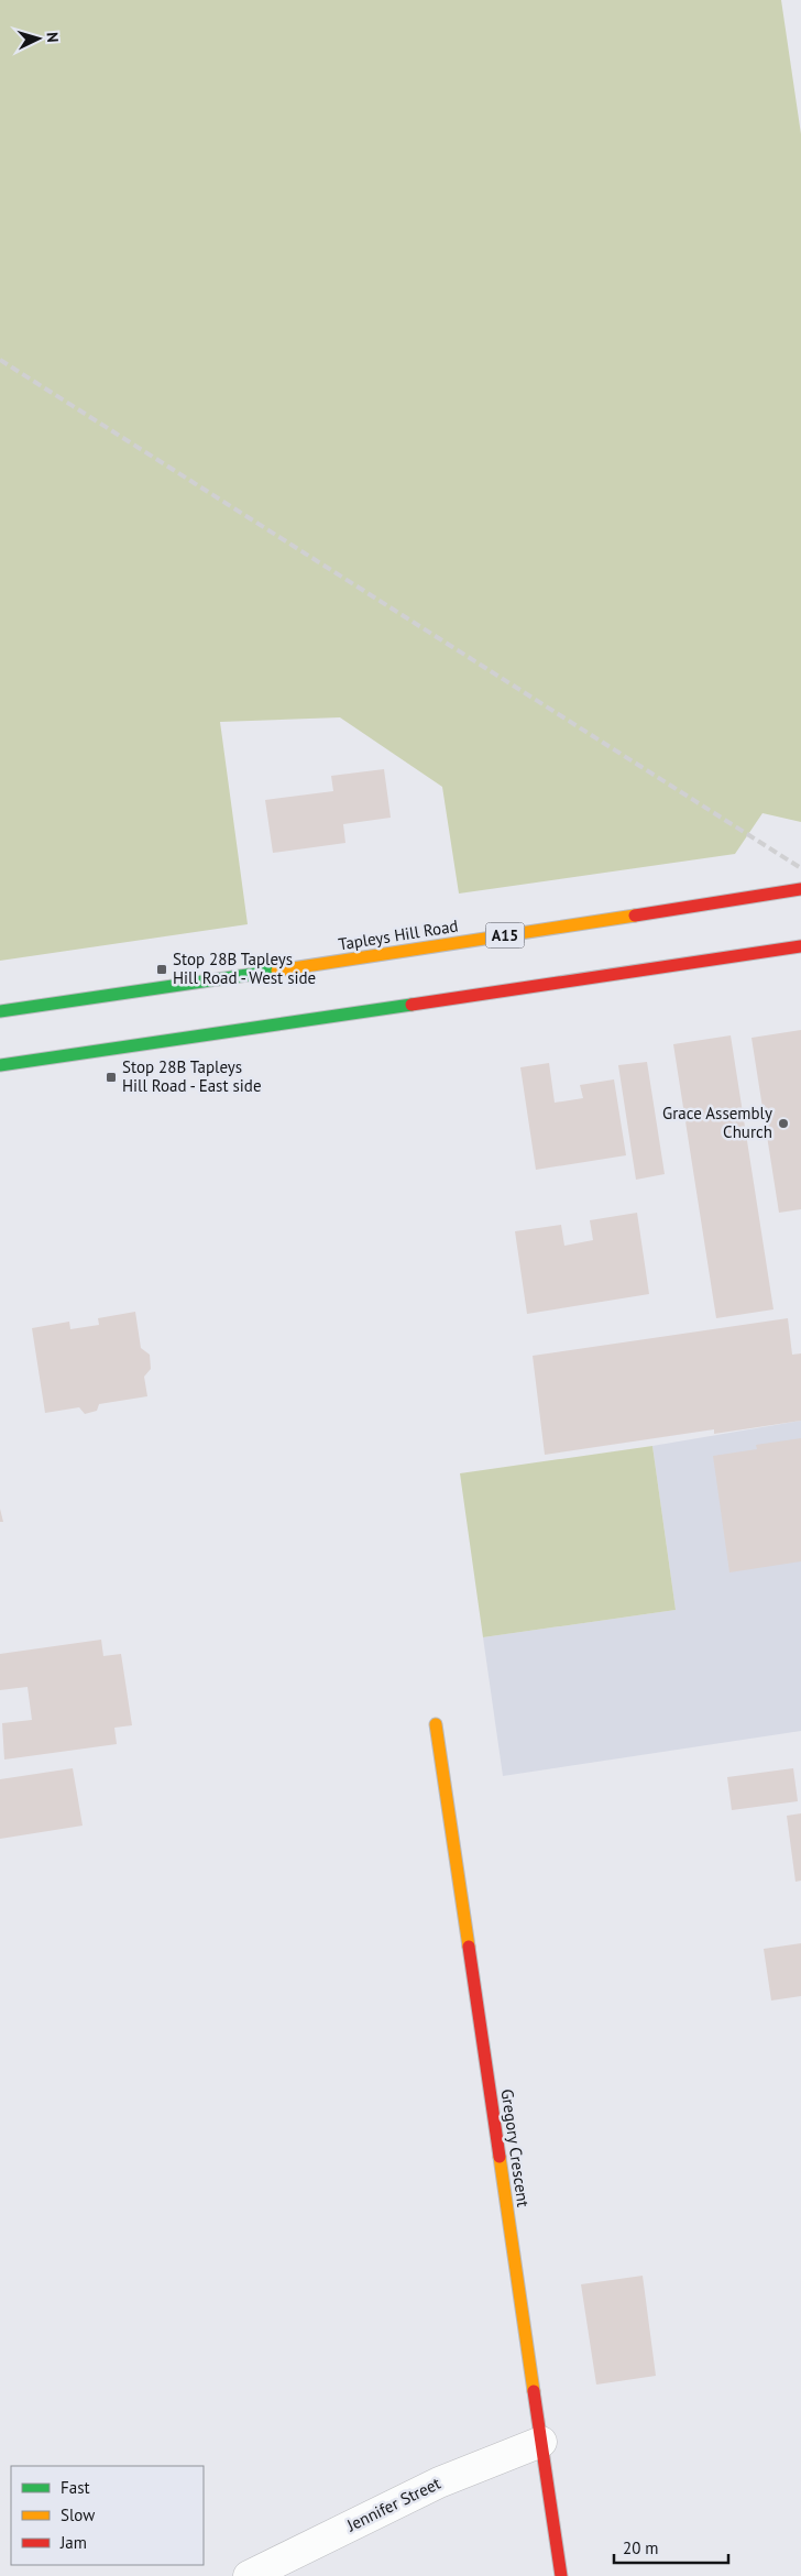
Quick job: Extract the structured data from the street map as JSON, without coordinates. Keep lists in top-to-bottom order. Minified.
{"streets":{"main road":["Tapleys Hill Road","A15","Gregory Crescent"],"street":["Jennifer Street"]},"crossings":[["Gregory Crescent","Jennifer Street"]],"places":{"transit":["Stop 28B Tapleys Hill Road - West side","Stop 28B Tapleys Hill Road - East side"],"other":["Grace Assembly Church"]},"legend":["Fast","Slow","Jam"],"scale_bar":"20 m","north":"right"}
